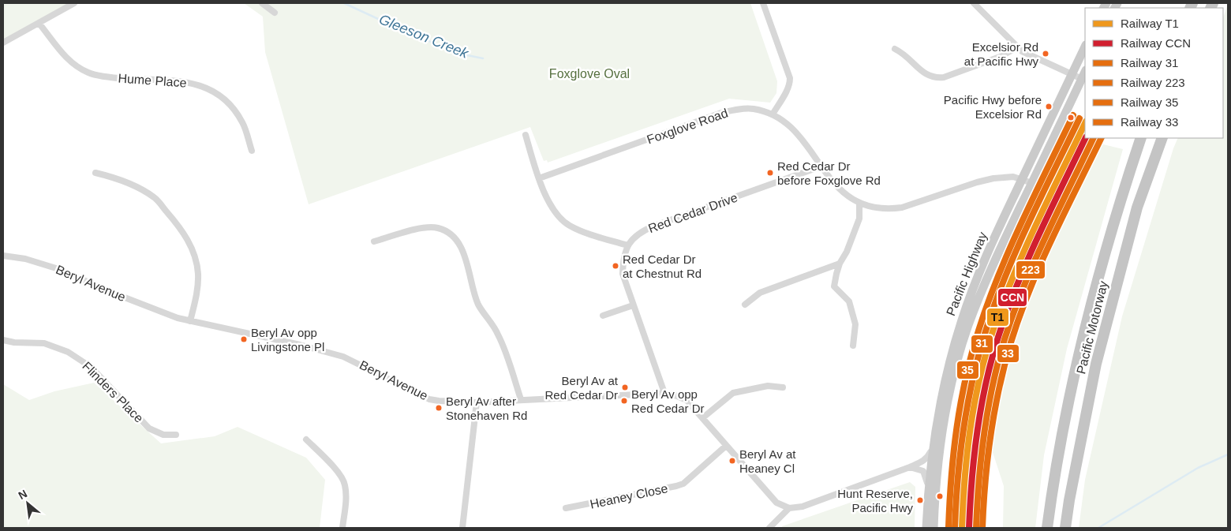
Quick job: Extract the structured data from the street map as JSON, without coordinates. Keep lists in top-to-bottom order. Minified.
{"streets":{"highway":["Pacific Motorway"],"main road":["Pacific Highway"],"street":["Hume Place","Foxglove Road","Red Cedar Drive","Beryl Avenue","Flinders Place","Heaney Close"]},"crossings":[["Foxglove Road","Red Cedar Drive"],["Foxglove Road","Pacific Highway"],["Beryl Avenue","Heaney Close"]],"water":["Gleeson Creek"],"parks":["Foxglove Oval"],"places":["Excelsior Rd at Pacific Hwy","Pacific Hwy before Excelsior Rd","Red Cedar Dr before Foxglove Rd","Red Cedar Dr at Chestnut Rd","Beryl Av opp Livingstone Pl","Beryl Av at Red Cedar Dr","Beryl Av opp Red Cedar Dr","Beryl Av after Stonehaven Rd","Beryl Av at Heaney Cl","Hunt Reserve, Pacific Hwy"],"lines":["rail line 35","rail line 31","rail line T1","rail line CCN","rail line 223","rail line 33"],"legend":["Railway T1","Railway CCN","Railway 31","Railway 223","Railway 35","Railway 33"],"north":"top left"}
